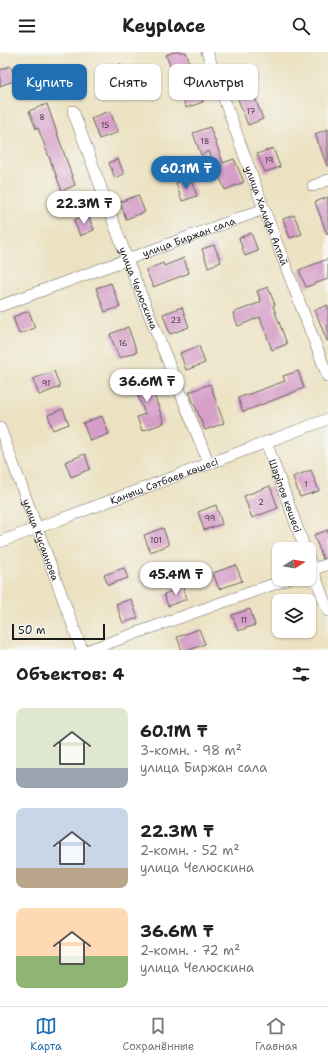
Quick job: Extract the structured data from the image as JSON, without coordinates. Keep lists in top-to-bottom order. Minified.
{"streets":{"street":["улица Халифа Алтай","улица Биржан сала","улица Челюскина","Қаныш Сәтбаев көшесі","Шәріпов көшесі","улица Кусаинова"]},"crossings":[["улица Халифа Алтай","улица Биржан сала"],["улица Биржан сала","улица Челюскина"],["улица Челюскина","Қаныш Сәтбаев көшесі"],["Қаныш Сәтбаев көшесі","Шәріпов көшесі"],["Қаныш Сәтбаев көшесі","улица Кусаинова"]],"house_numbers":["17","8","15","18","19","23","16","91","1","2","99","101","11"],"scale_bar":"50 m","north":"right","page":{"header":"Keyplace","chip":["Купить","Снять","Фильтры"],"price":["60.1M ₸","22.3M ₸","36.6M ₸","45.4M ₸"],"scale":"50 m","heading":"Объектов: 4","list":[{"name":"60.1M ₸","note":"3-комн. · 98 m² · улица Биржан сала"},{"name":"22.3M ₸","note":"2-комн. · 52 m² · улица Челюскина"},{"name":"36.6M ₸","note":"2-комн. · 72 m² · улица Челюскина"}],"tabs":["Карта","Сохранённые","Главная"]}}
